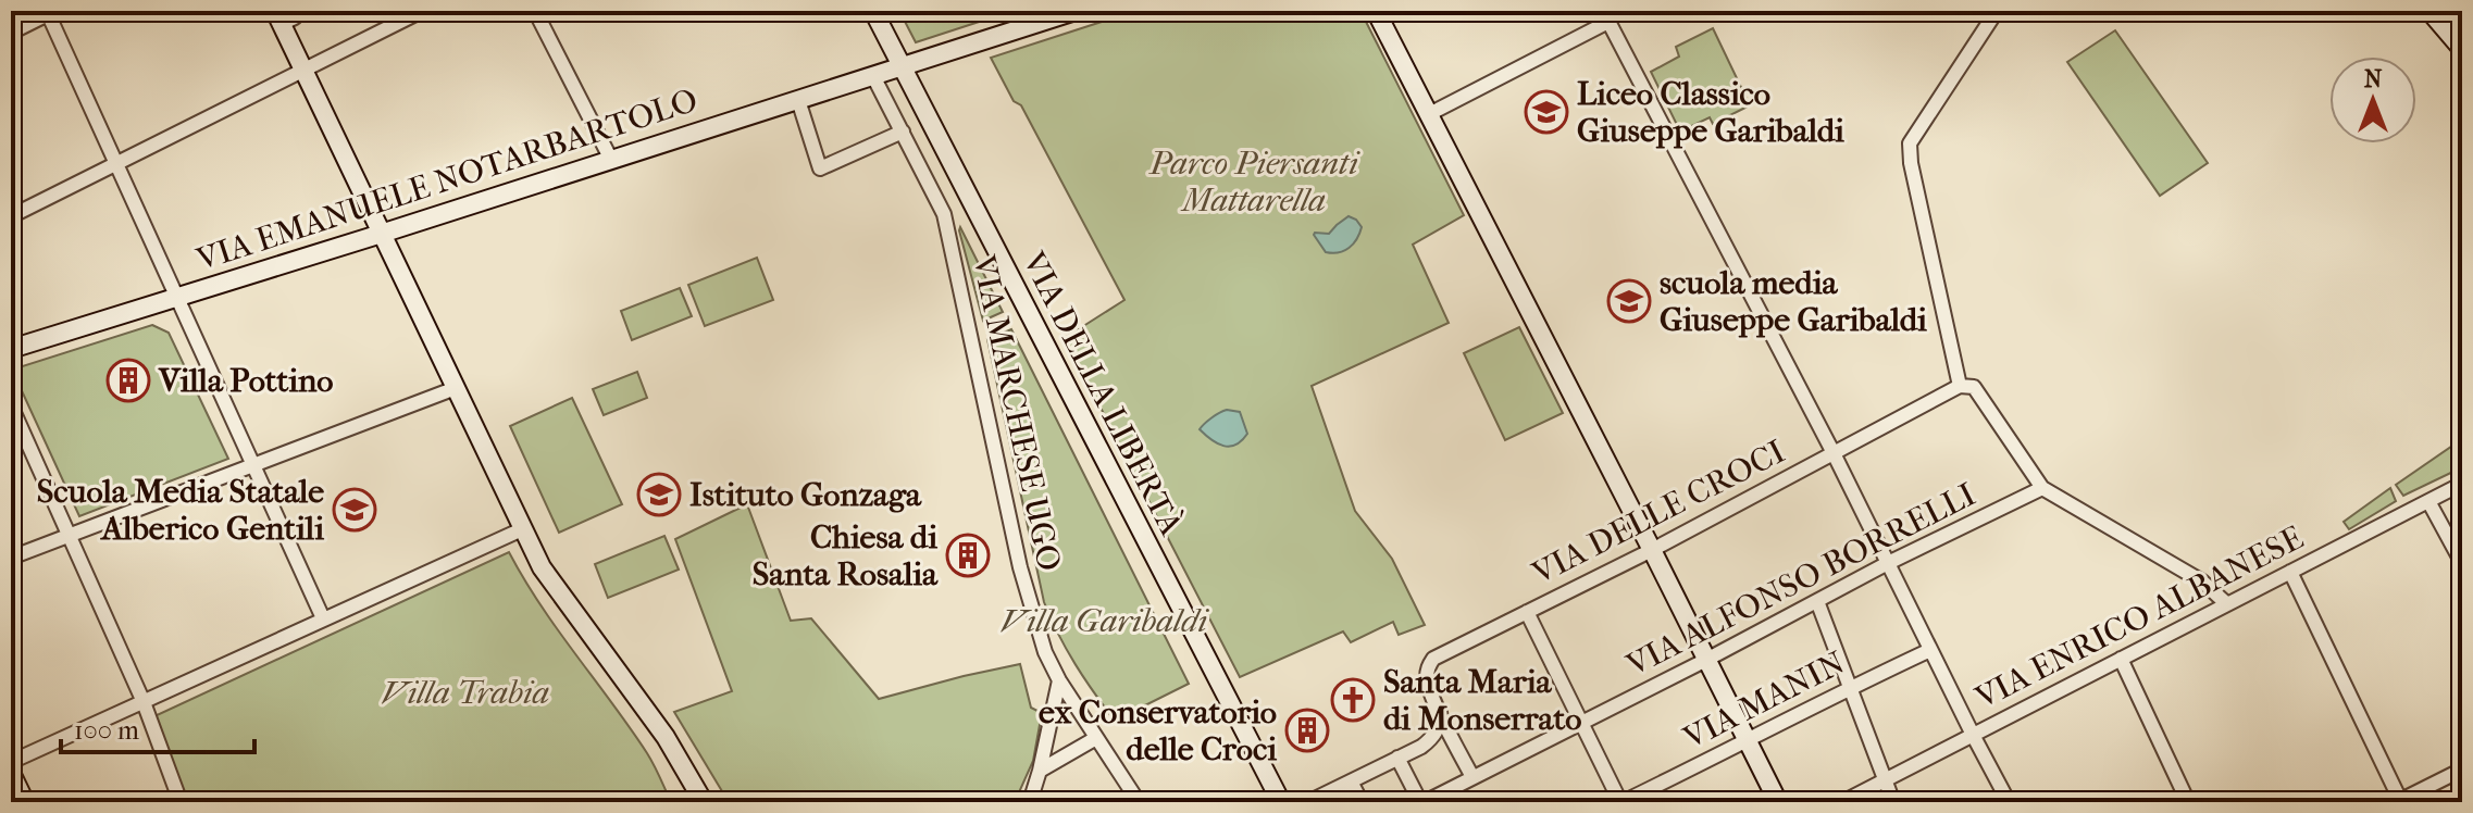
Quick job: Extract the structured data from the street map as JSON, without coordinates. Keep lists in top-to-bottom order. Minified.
{"streets":{"street":["VIA EMANUELE NOTARBARTOLO","VIA DELLA LIBERTÀ","VIA MARCHESE UGO","VIA DELLE CROCI","VIA ALFONSO BORRELLI","VIA ENRICO ALBANESE","VIA MANIN"]},"crossings":[["VIA EMANUELE NOTARBARTOLO","VIA DELLA LIBERTÀ"],["VIA EMANUELE NOTARBARTOLO","VIA MARCHESE UGO"],["VIA DELLE CROCI","VIA ALFONSO BORRELLI"]],"parks":["Parco Piersanti Mattarella","Villa Garibaldi","Villa Trabia"],"places":{"school or university":["Liceo Classico Giuseppe Garibaldi","scuola media Giuseppe Garibaldi","Istituto Gonzaga","Scuola Media Statale Alberico Gentili"],"building":["Villa Pottino","Chiesa di Santa Rosalia","ex Conservatorio delle Croci"],"church":["Santa Maria di Monserrato"]},"scale_bar":"100 m","north":"top"}
